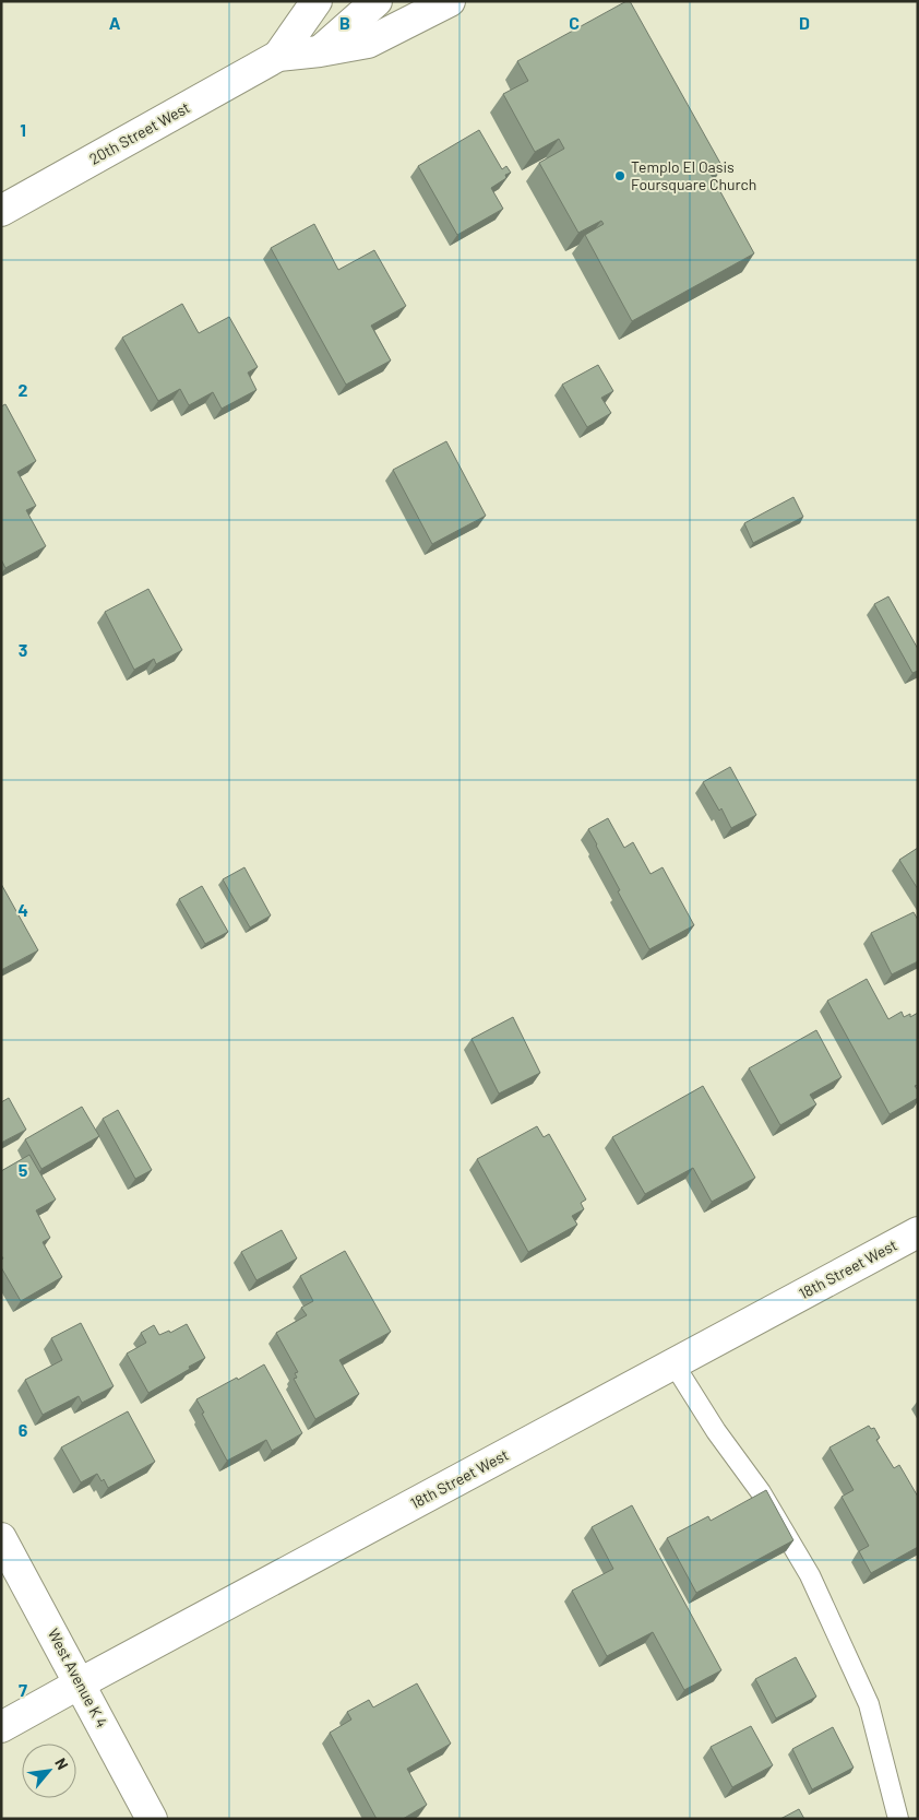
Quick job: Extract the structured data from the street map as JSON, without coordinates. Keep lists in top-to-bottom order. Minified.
{"streets":{"street":["20th Street West","18th Street West","West Avenue K 4"]},"crossings":[["18th Street West","West Avenue K 4"]],"places":["Templo El Oasis Foursquare Church"],"north":"top right","grid":{"columns":["A","B","C","D"],"rows":["1","2","3","4","5","6","7"]}}
